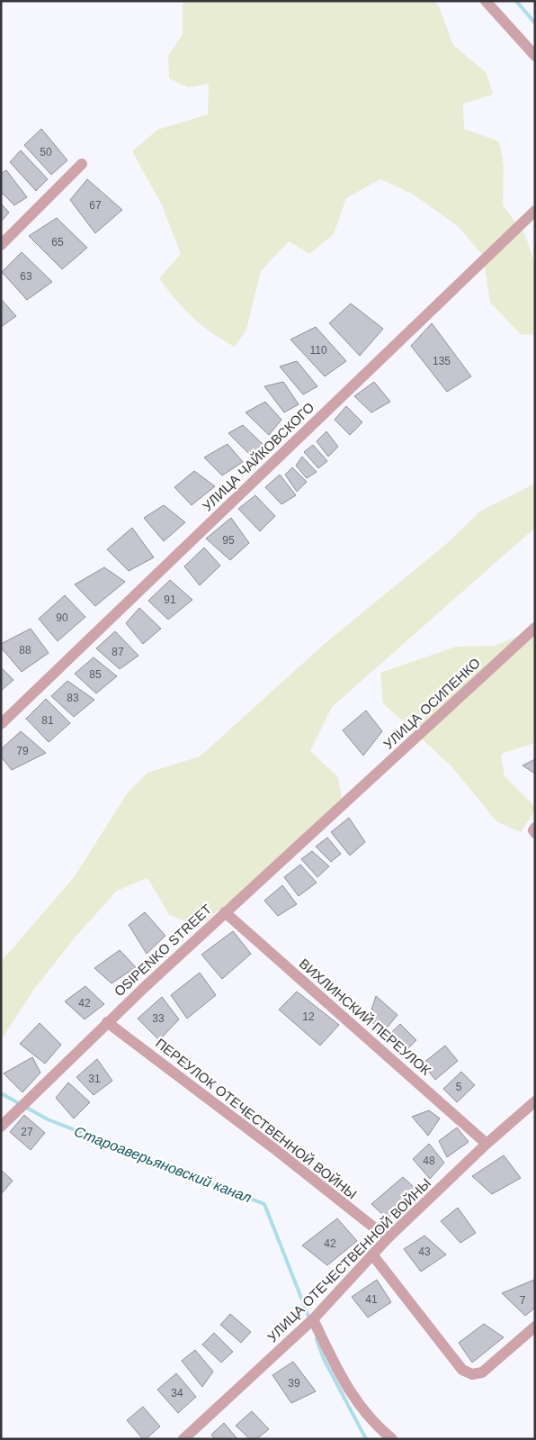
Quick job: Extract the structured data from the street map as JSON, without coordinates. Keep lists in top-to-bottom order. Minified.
{"streets":{"street":["УЛИЦА ЧАЙКОВСКОГО","OSIPENKO STREET","ВИХЛИНСКИЙ ПЕРЕУЛОК","ПЕРЕУЛОК ОТЕЧЕСТВЕННОЙ ВОЙНЫ","УЛИЦА ОТЕЧЕСТВЕННОЙ ВОЙНЫ"]},"crossings":[["OSIPENKO STREET","ВИХЛИНСКИЙ ПЕРЕУЛОК"],["OSIPENKO STREET","ПЕРЕУЛОК ОТЕЧЕСТВЕННОЙ ВОЙНЫ"],["ВИХЛИНСКИЙ ПЕРЕУЛОК","УЛИЦА ОТЕЧЕСТВЕННОЙ ВОЙНЫ"],["ПЕРЕУЛОК ОТЕЧЕСТВЕННОЙ ВОЙНЫ","УЛИЦА ОТЕЧЕСТВЕННОЙ ВОЙНЫ"]],"water":["Староаверьяновский канал"],"house_numbers":["50","67","65","63","110","135","95","91","90","88","87","85","83","81","79","42","12","33","31","5","27","48","42","43","41","7","39","34"]}
